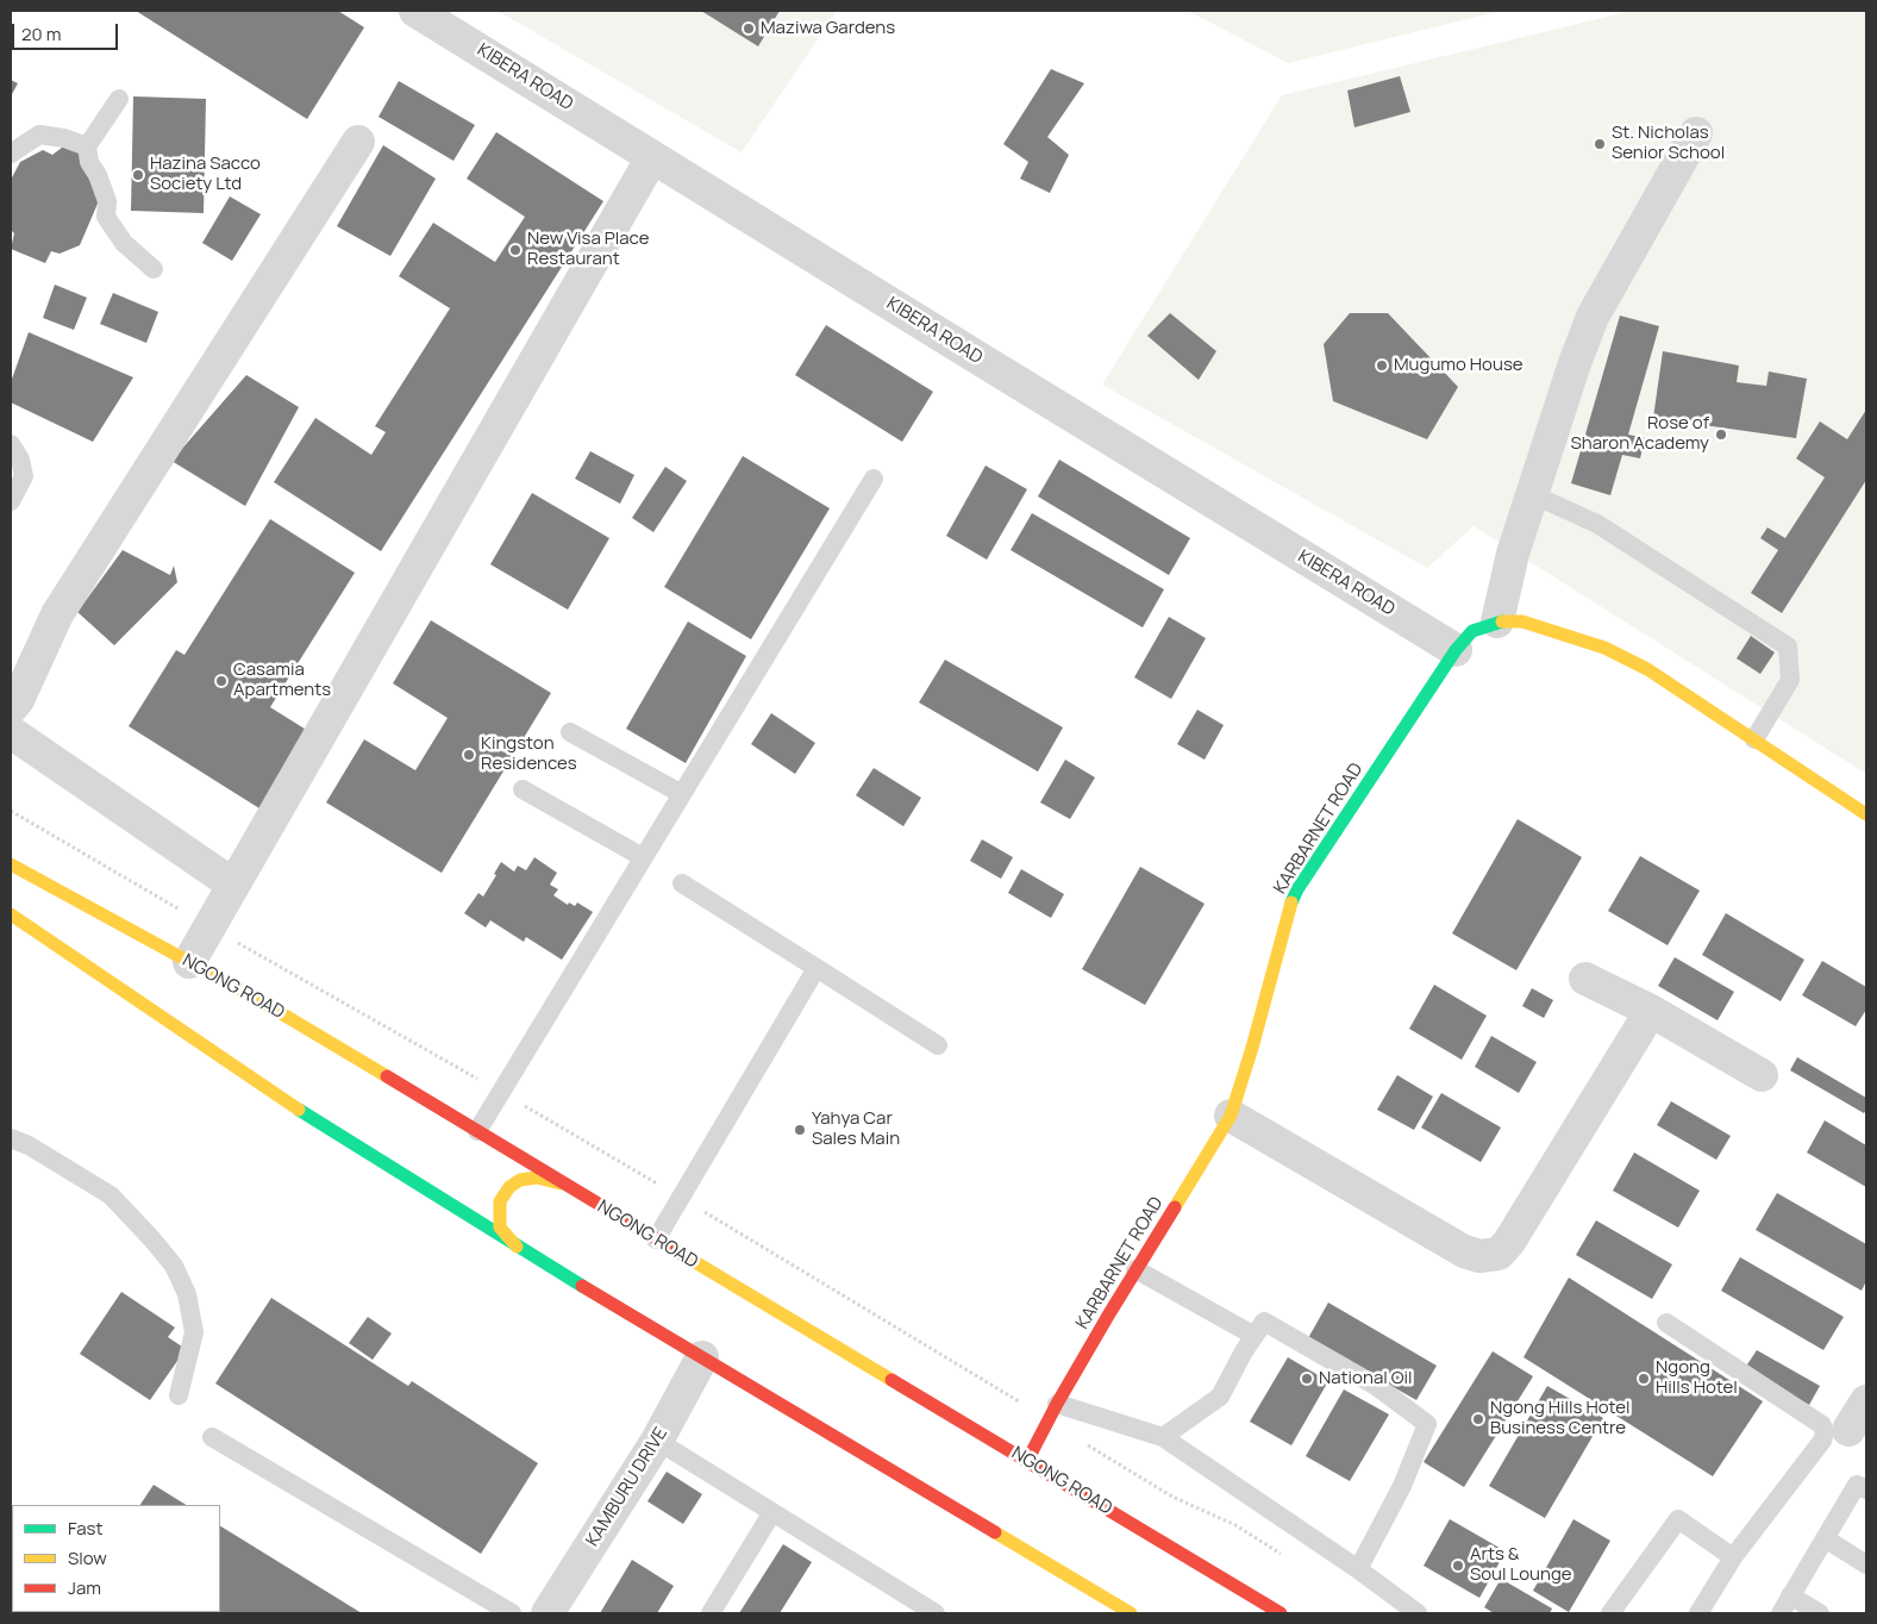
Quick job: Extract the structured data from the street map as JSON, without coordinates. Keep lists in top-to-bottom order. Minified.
{"streets":{"main road":["KARBARNET ROAD","NGONG ROAD"],"street":["KIBERA ROAD","KAMBURU DRIVE"]},"crossings":[["KIBERA ROAD","KARBARNET ROAD"],["KARBARNET ROAD","NGONG ROAD"]],"places":["Maziwa Gardens","St. Nicholas Senior School","Hazina Sacco Society Ltd","New Visa Place Restaurant","Mugumo House","Rose of Sharon Academy","Casamia Apartments","Kingston Residences","Yahya Car Sales Main","National Oil","Ngong Hills Hotel","Ngong Hills Hotel Business Centre","Arts & Soul Lounge"],"legend":["Fast","Slow","Jam"],"scale_bar":"20 m"}
